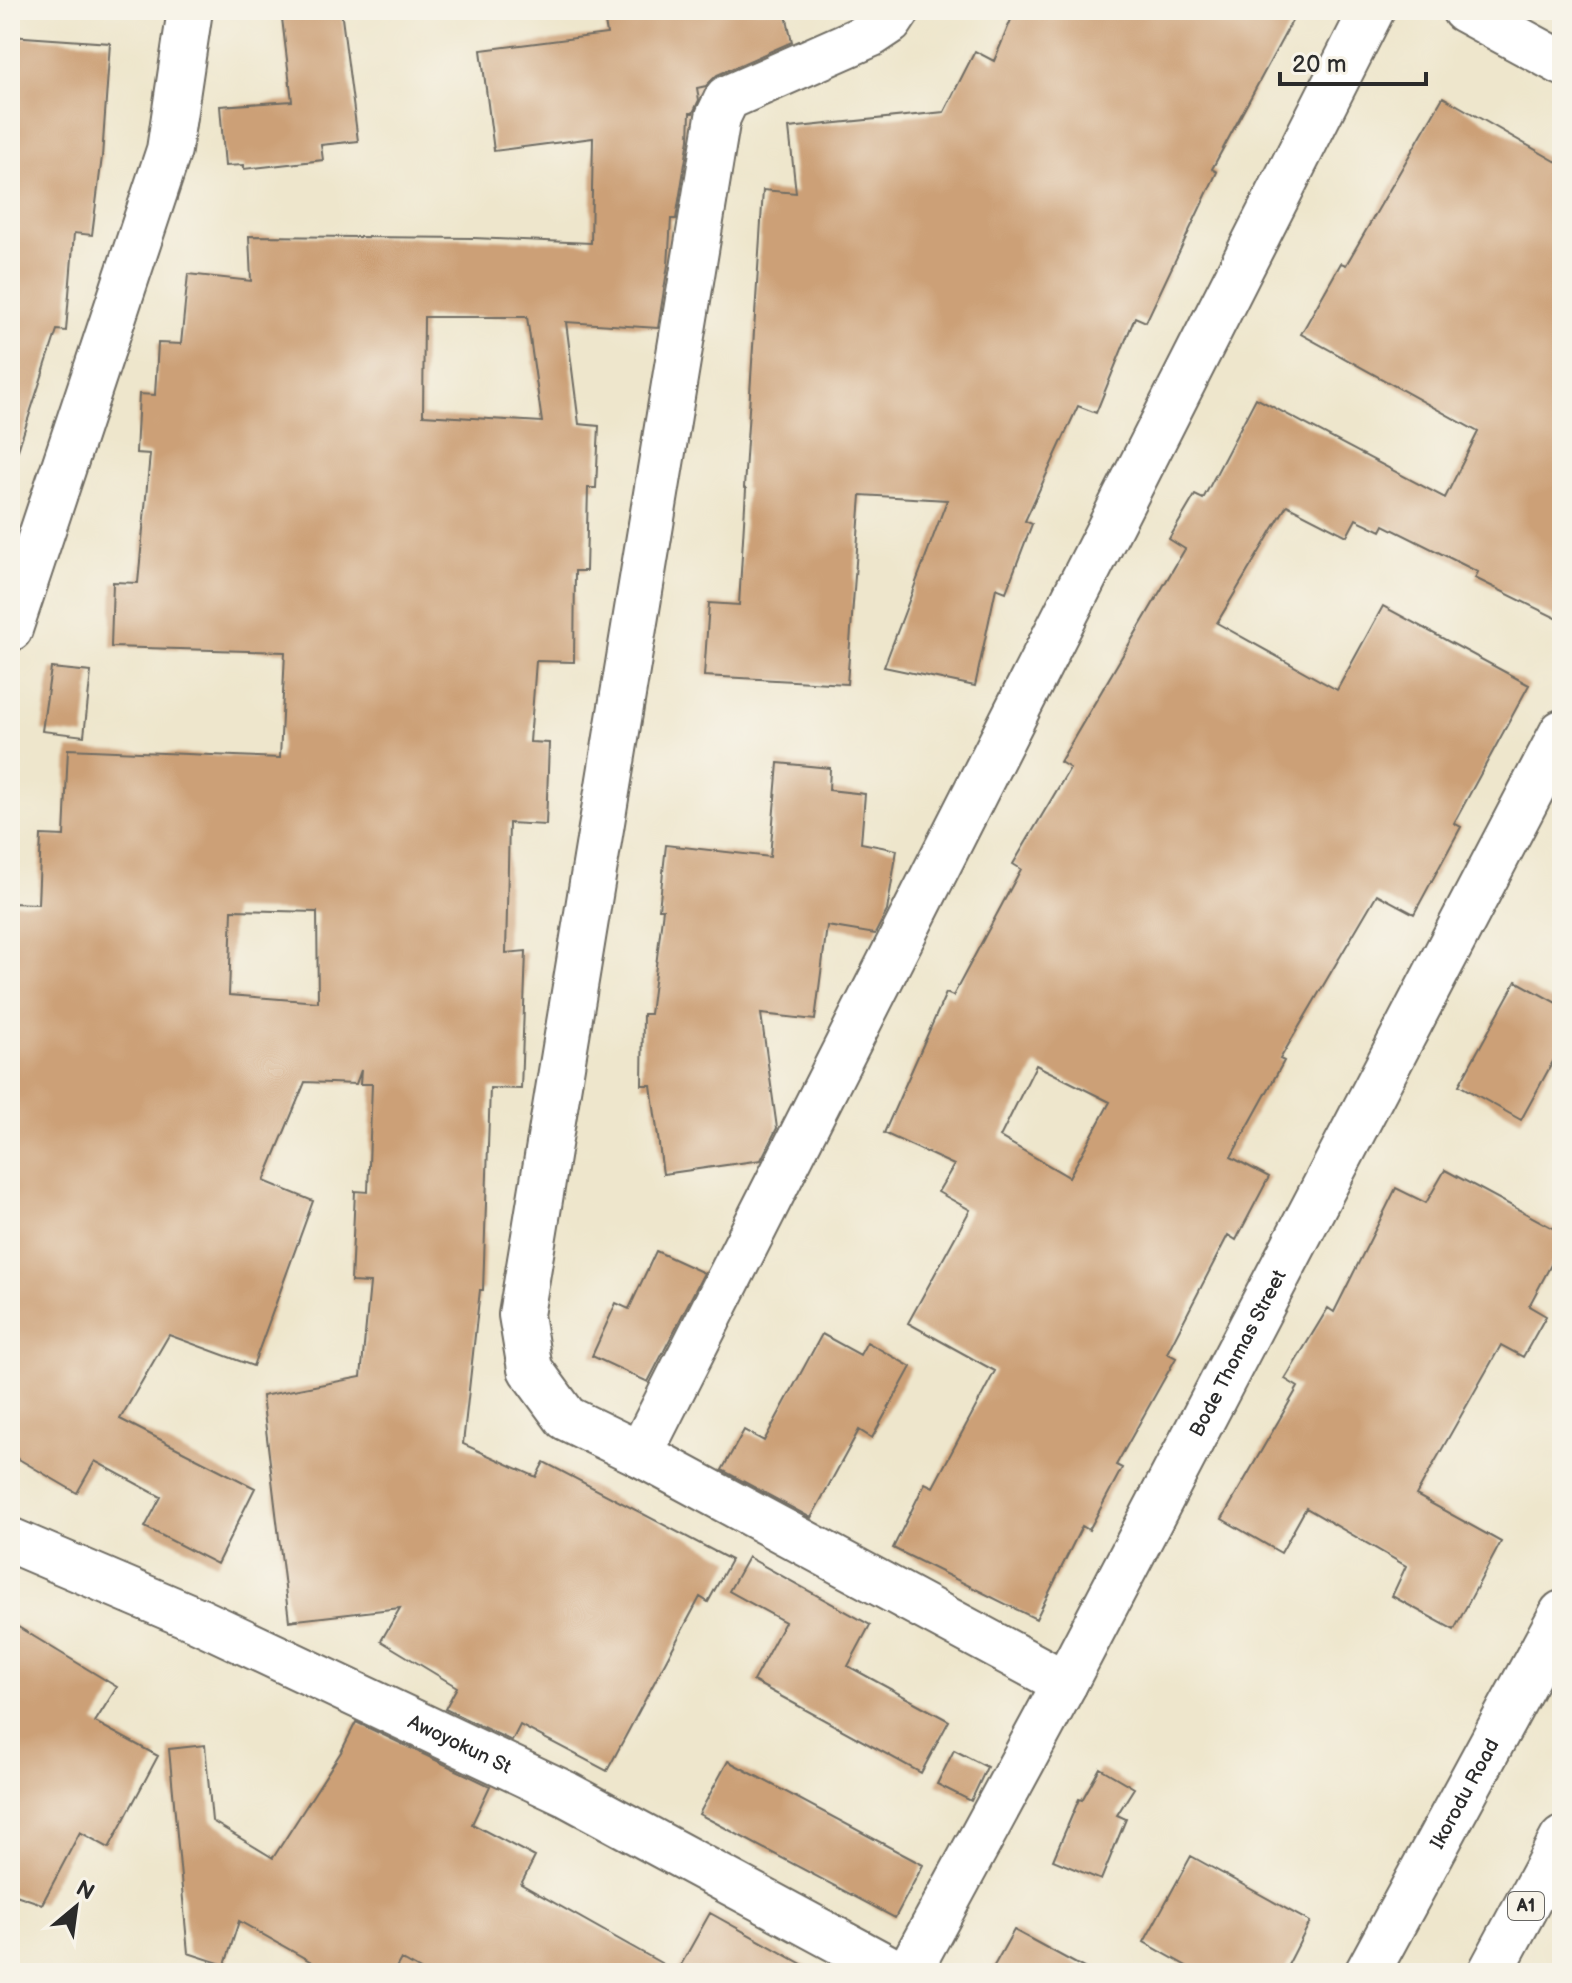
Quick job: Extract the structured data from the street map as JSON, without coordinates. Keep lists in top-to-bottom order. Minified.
{"streets":{"main road":["Bode Thomas Street","Awoyokun St","Ikorodu Road","A1"]},"scale_bar":"20 m","north":"top right"}
